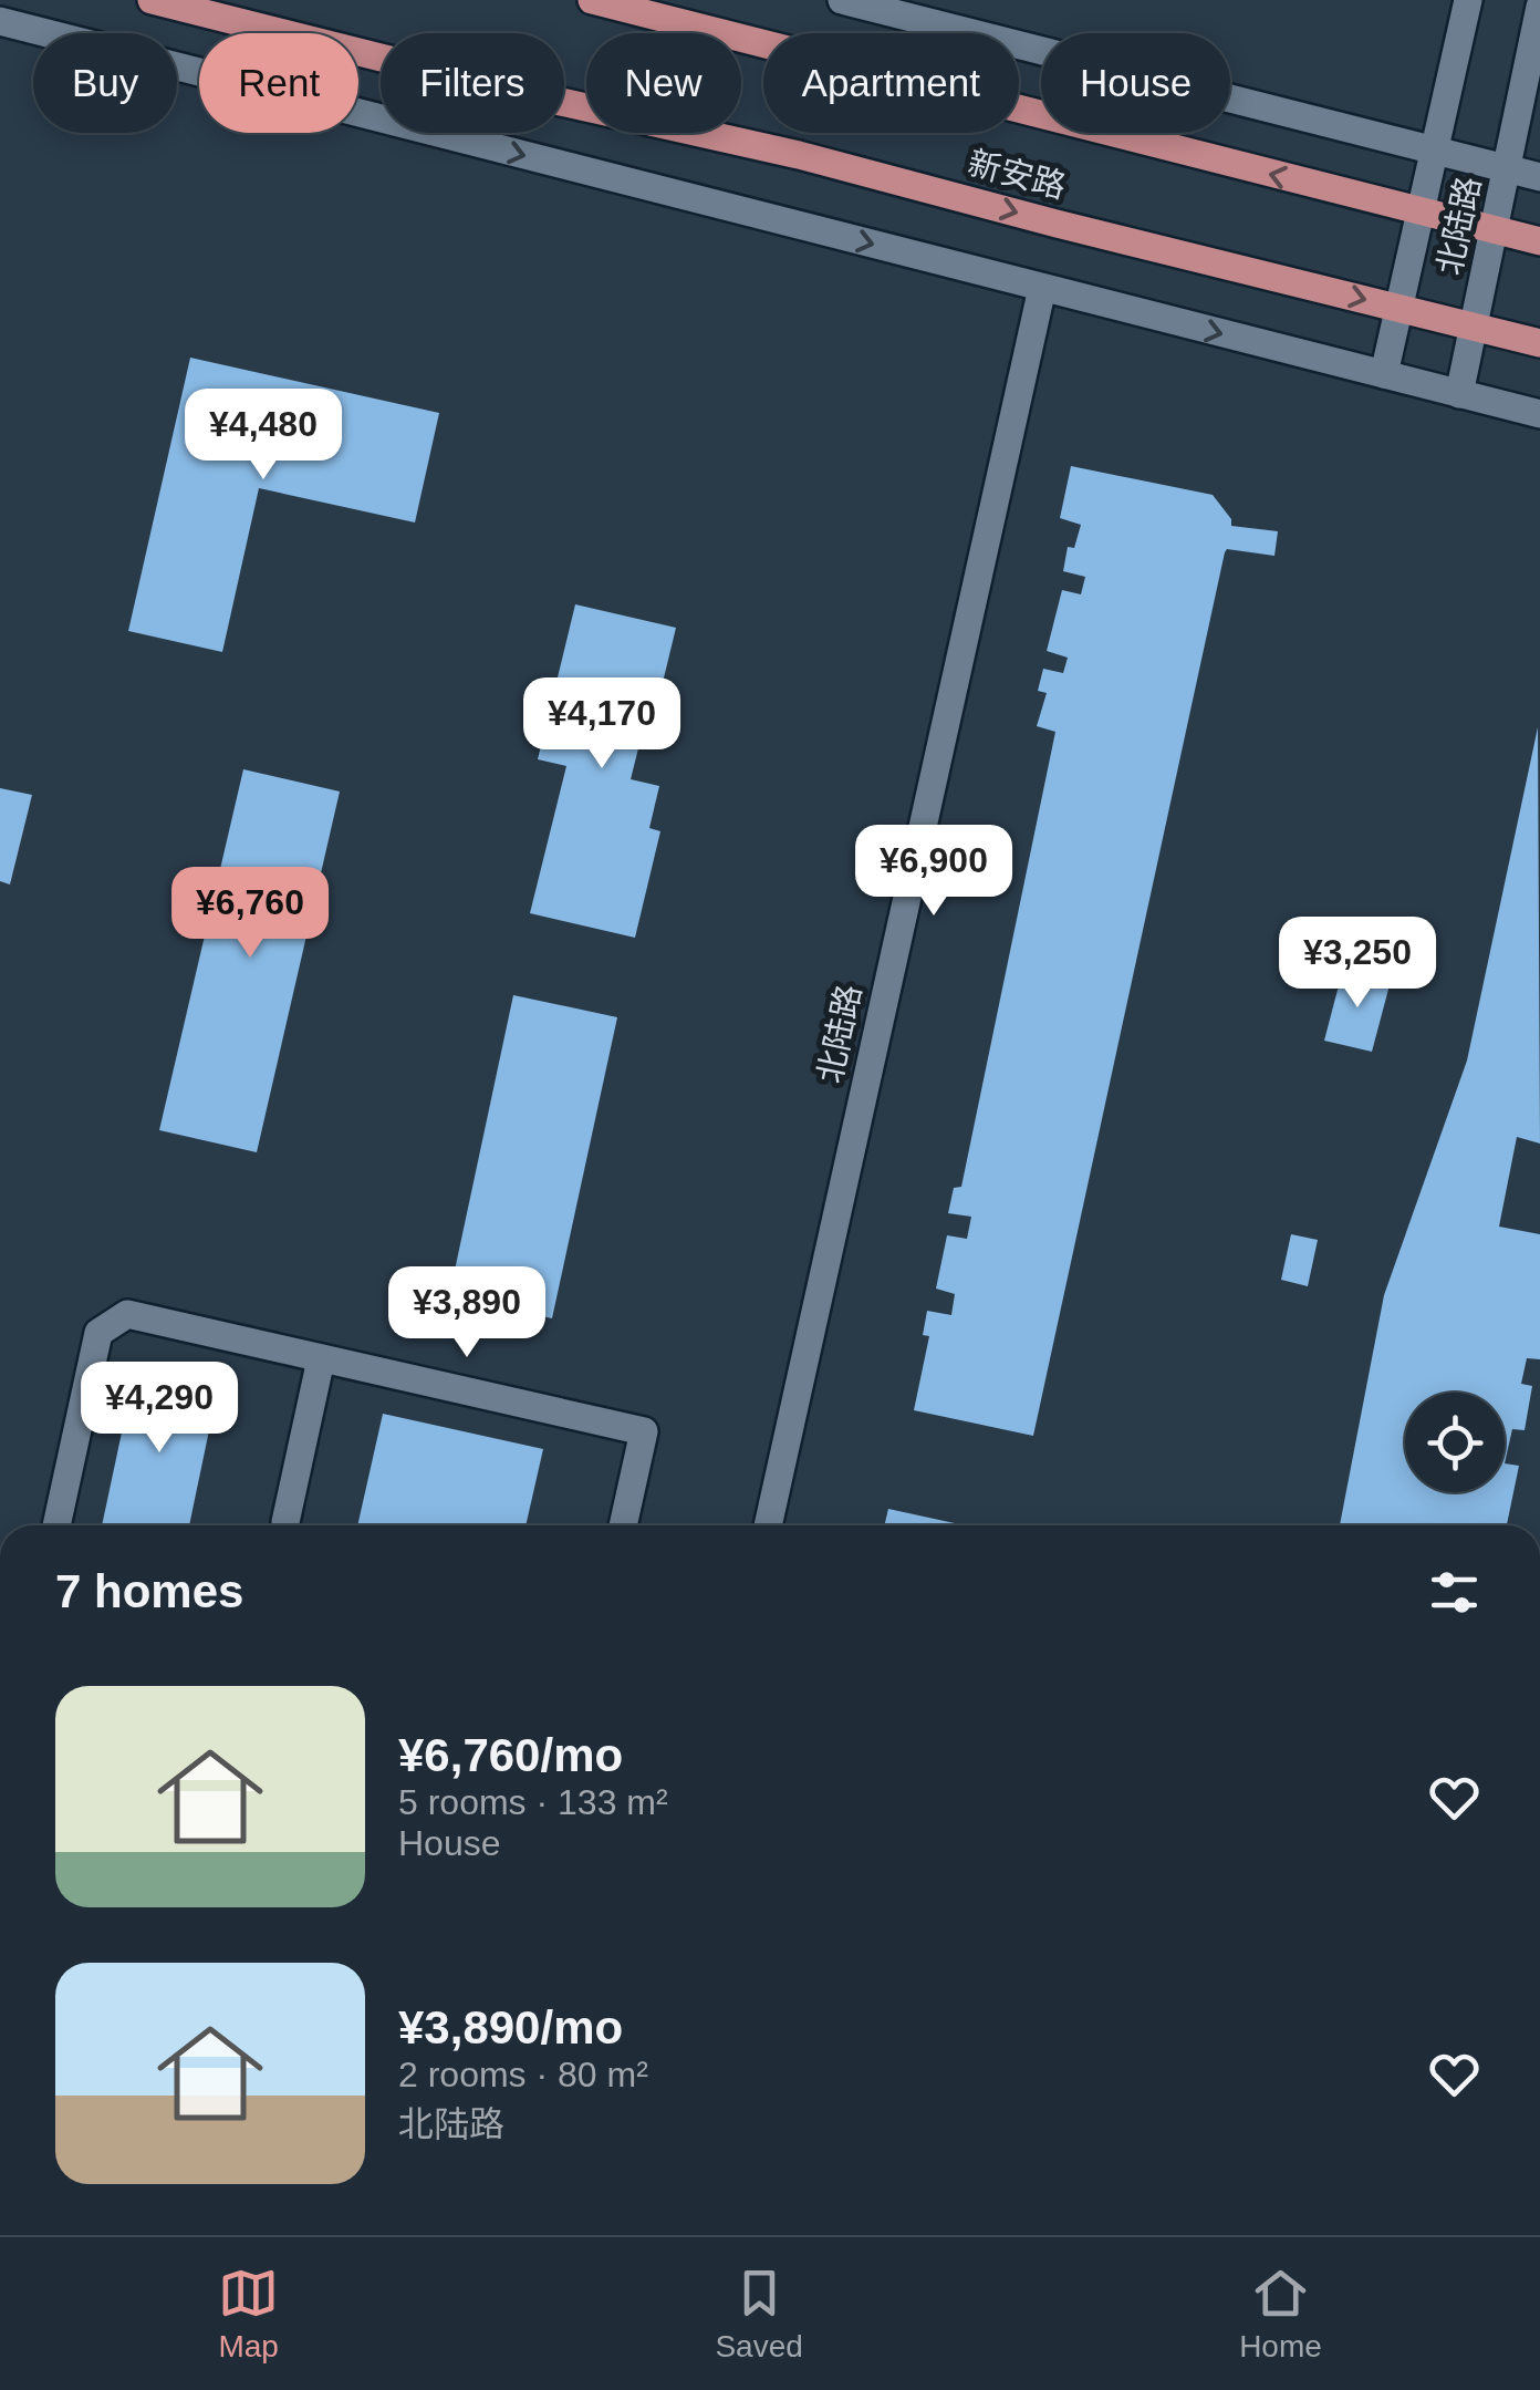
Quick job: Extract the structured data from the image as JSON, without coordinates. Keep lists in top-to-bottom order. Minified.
{"streets":{"main road":["新安路"],"street":["北陆路"]},"crossings":[["新安路","北陆路"]],"page":{"chip":["Buy","Rent","Filters","New","Apartment","House"],"price":["¥4,480","¥4,170","¥6,900","¥6,760","¥3,250","¥3,890","¥4,290"],"heading":"7 homes","list":[{"name":"¥6,760/mo","note":"5 rooms · 133 m² · House"},{"name":"¥3,890/mo","note":"2 rooms · 80 m² · 北陆路"}],"tabs":["Map","Saved","Home"]}}
